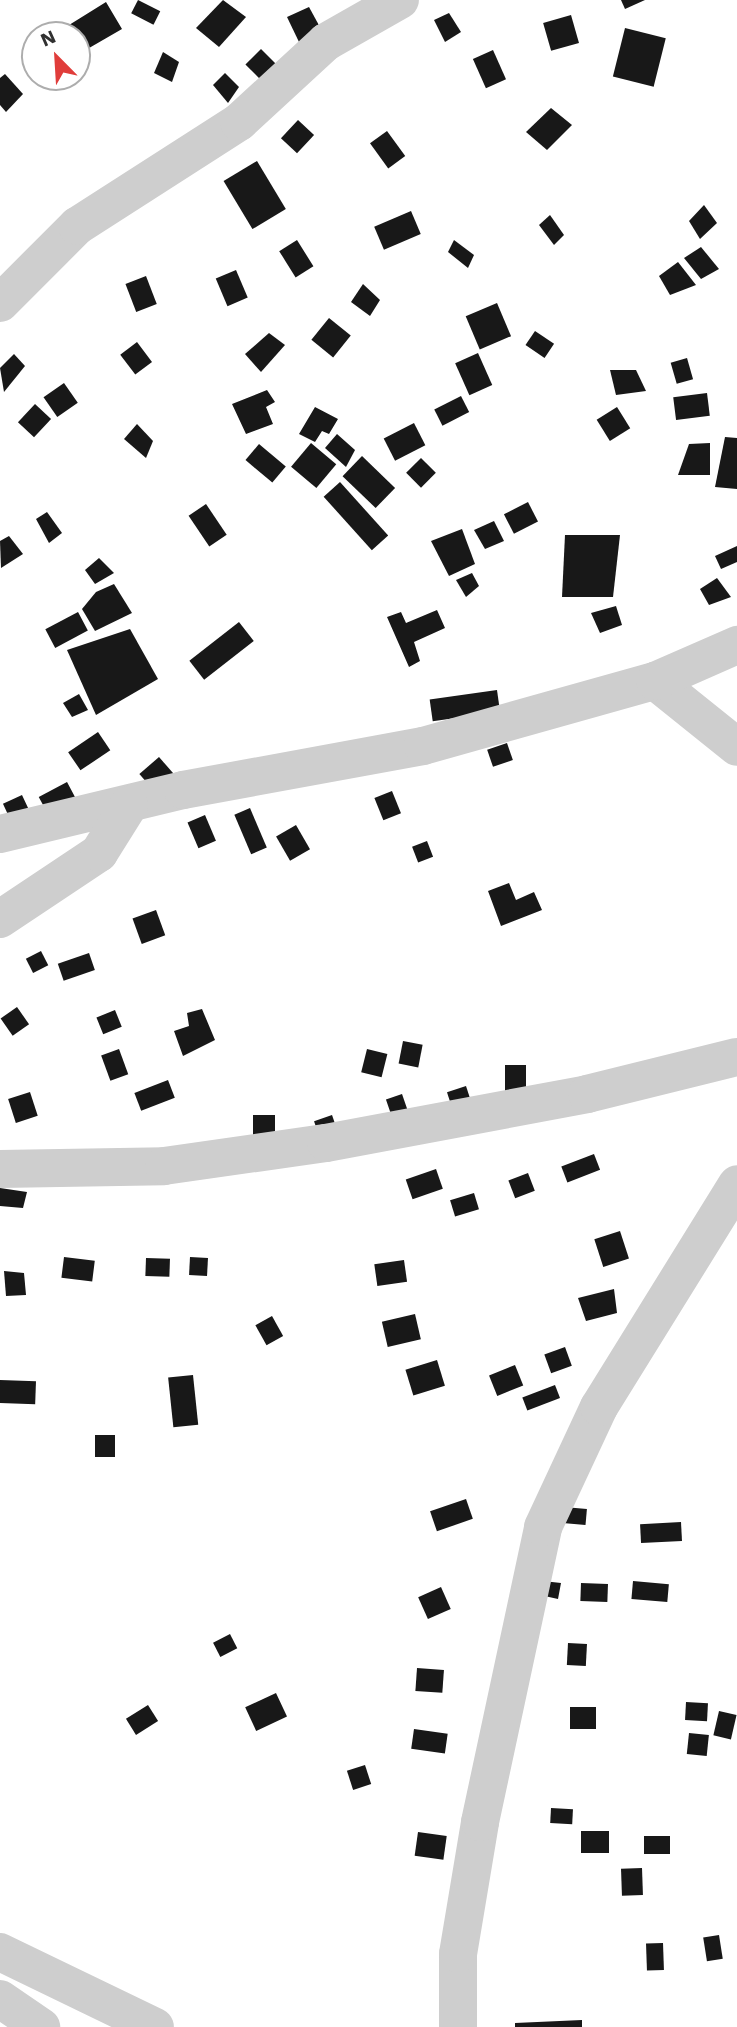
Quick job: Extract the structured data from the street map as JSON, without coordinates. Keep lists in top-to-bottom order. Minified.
{"north":"top left"}
